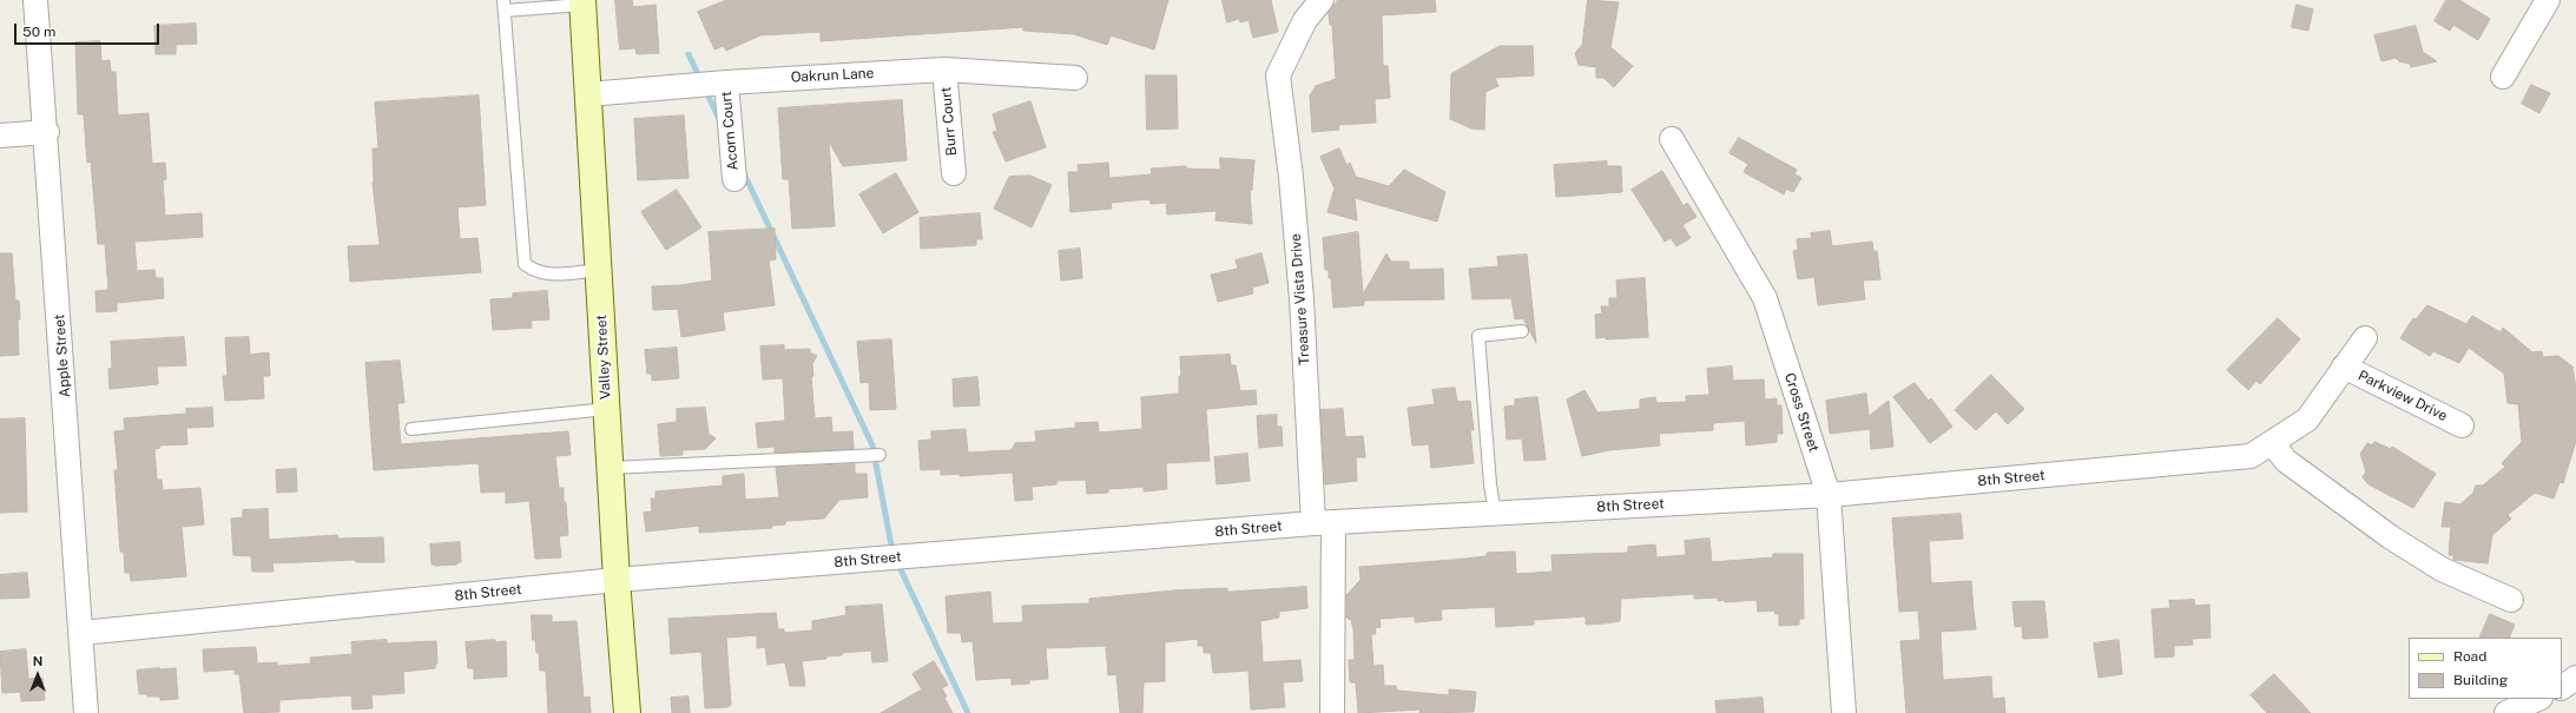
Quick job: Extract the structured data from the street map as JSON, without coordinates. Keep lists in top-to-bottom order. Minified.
{"streets":{"street":["Oakrun Lane","Burr Court","Acorn Court","Treasure Vista Drive","Apple Street","Valley Street","Parkview Drive","Cross Street","8th Street"]},"crossings":[["Oakrun Lane","Burr Court"],["Oakrun Lane","Acorn Court"],["Oakrun Lane","Valley Street"],["Treasure Vista Drive","8th Street"],["Apple Street","8th Street"],["Valley Street","8th Street"],["Parkview Drive","8th Street"],["Cross Street","8th Street"]],"legend":["Road","Building"],"scale_bar":"50 m","north":"top"}
